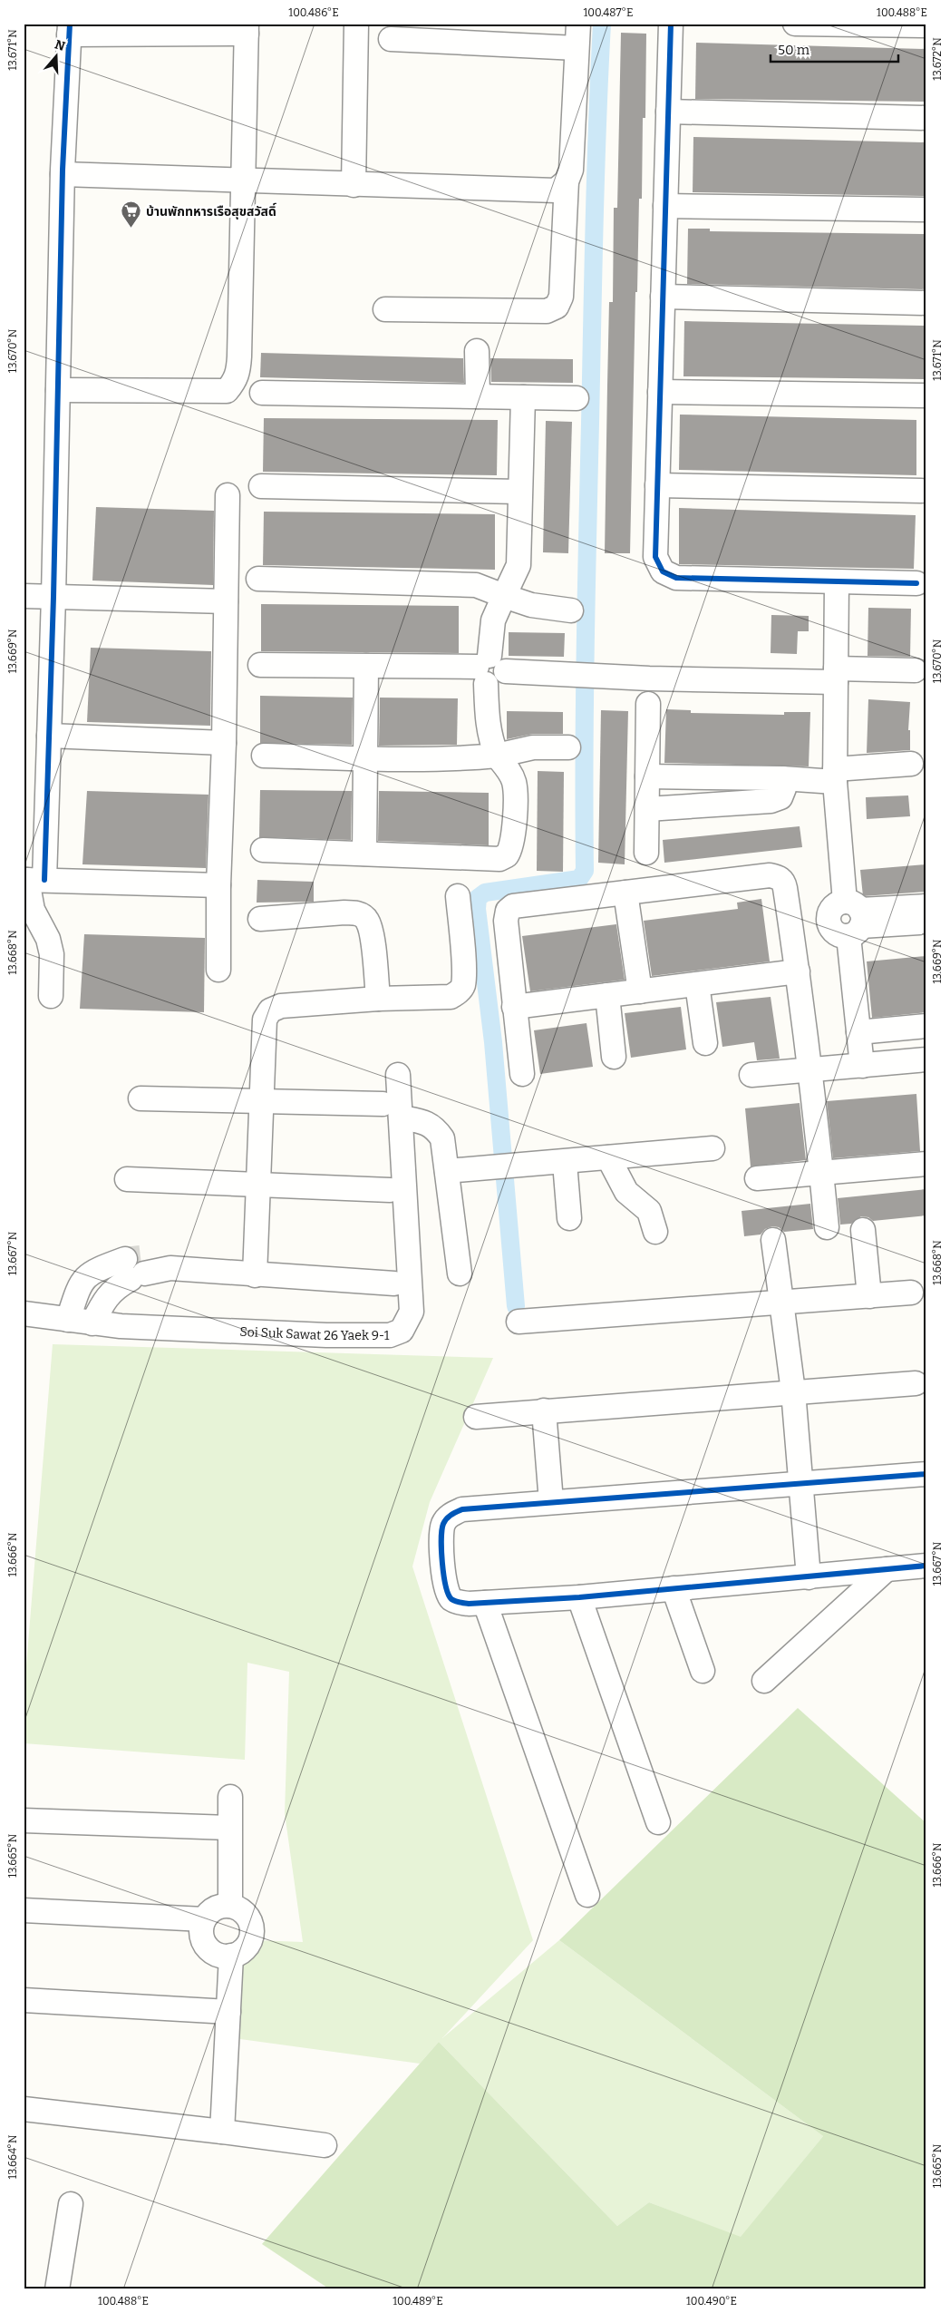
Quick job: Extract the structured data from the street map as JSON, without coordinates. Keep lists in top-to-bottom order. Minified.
{"streets":{"street":["Soi Suk Sawat 26 Yaek 9-1"]},"places":{"supermarket":["บ้านพักทหารเรือสุขสวัสดิ์"]},"scale_bar":"50 m","north":"top","coordinates":["100.486°E","100.487°E","100.488°E","13.671°N","13.672°N","13.670°N","13.669°N","13.668°N","13.667°N","13.666°N","13.665°N","13.664°N","100.489°E","100.490°E"]}
